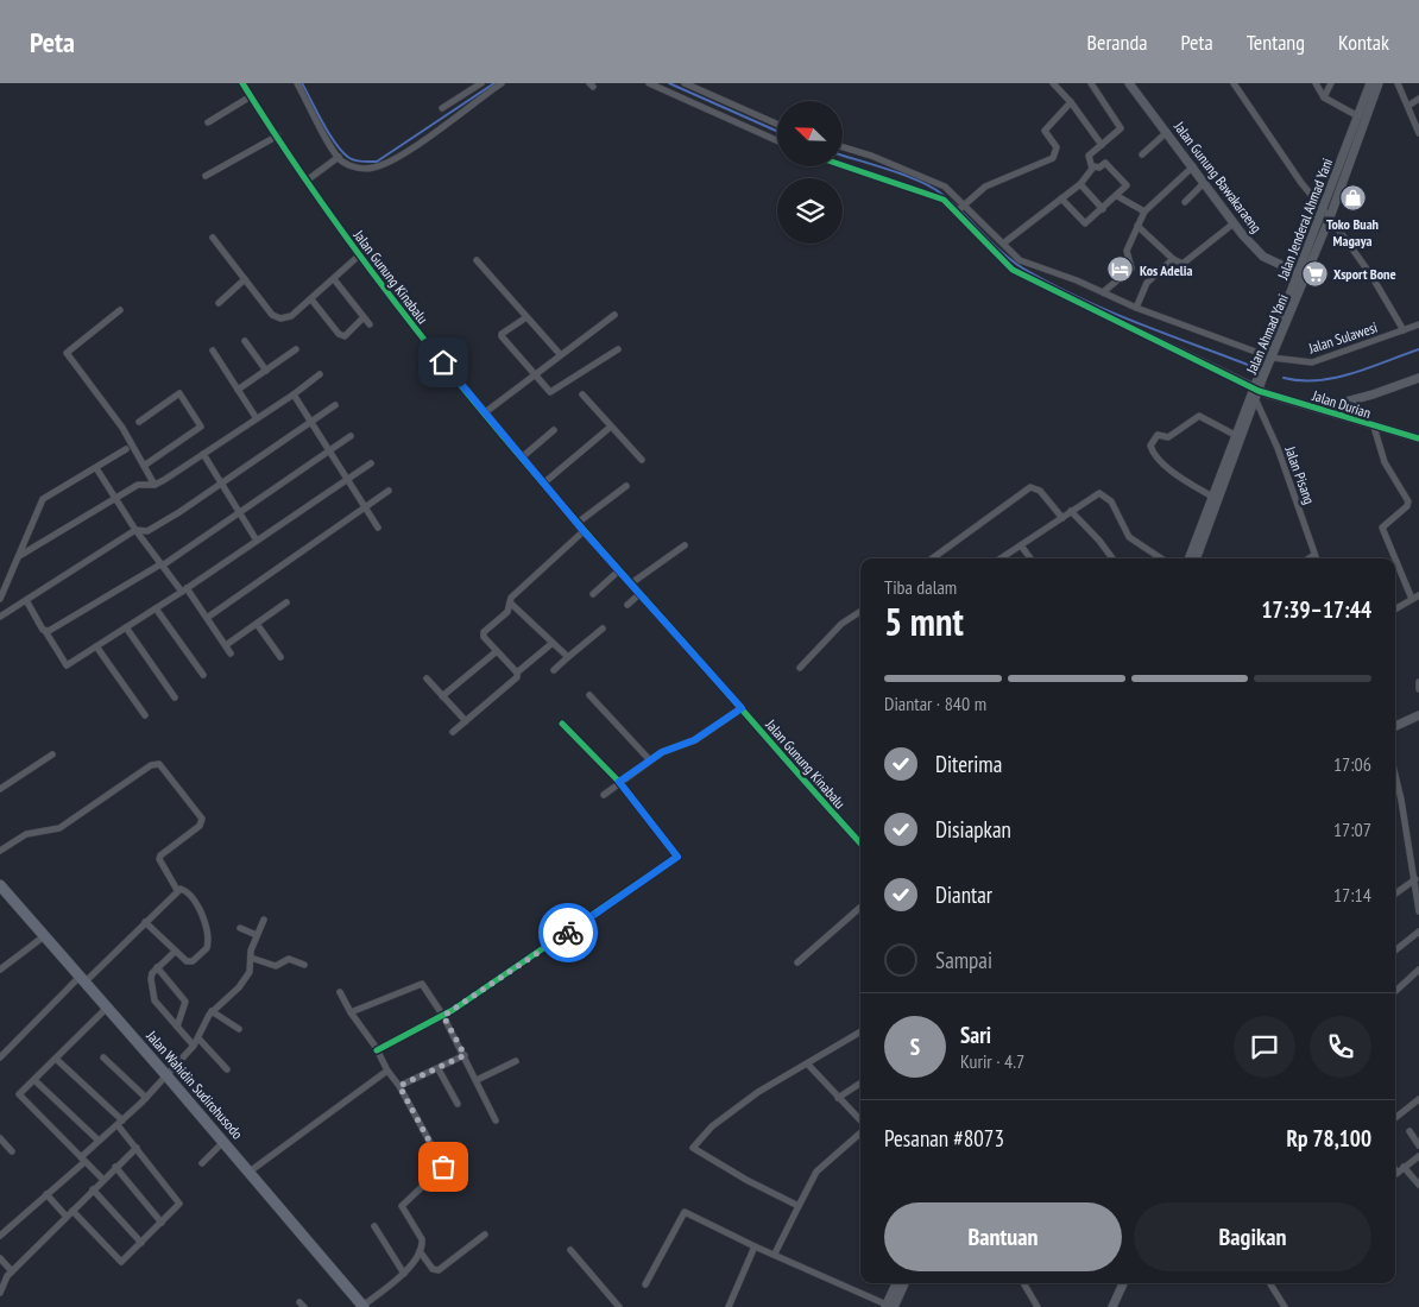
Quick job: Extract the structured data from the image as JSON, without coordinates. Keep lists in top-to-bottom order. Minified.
{"streets":{"highway":["Jalan Wahidin Sudirohusodo"],"main road":["Jalan Gunung Bawakaraeng","Jalan Jenderal Ahmad Yani","Jalan Ahmad Yani","Jalan Durian"],"street":["Jalan Gunung Kinabalu","Jalan Sulawesi","Jalan Pisang"]},"crossings":[["Jalan Gunung Bawakaraeng","Jalan Jenderal Ahmad Yani"],["Jalan Jenderal Ahmad Yani","Jalan Ahmad Yani"],["Jalan Jenderal Ahmad Yani","Jalan Sulawesi"],["Jalan Ahmad Yani","Jalan Sulawesi"],["Jalan Ahmad Yani","Jalan Durian"],["Jalan Ahmad Yani","Jalan Pisang"],["Jalan Durian","Jalan Pisang"]],"places":{"shop":["Toko Buah Magaya"],"hotel":["Kos Adelia"],"supermarket":["Xsport Bone"]},"north":"top left","page":{"header":"Peta","nav":["Beranda","Peta","Tentang","Kontak"],"heading":["5 mnt","Tiba dalam","17:39–17:44"],"panel":["Sari","Kurir · 4.7","Pesanan #8073","Rp 78,100"],"bar":"Diantar · 840 m","list":[["Diterima","17:06"],["Disiapkan","17:07"],["Diantar","17:14"],"Sampai"],"round":"S","buttons":["Bantuan","Bagikan"]}}
